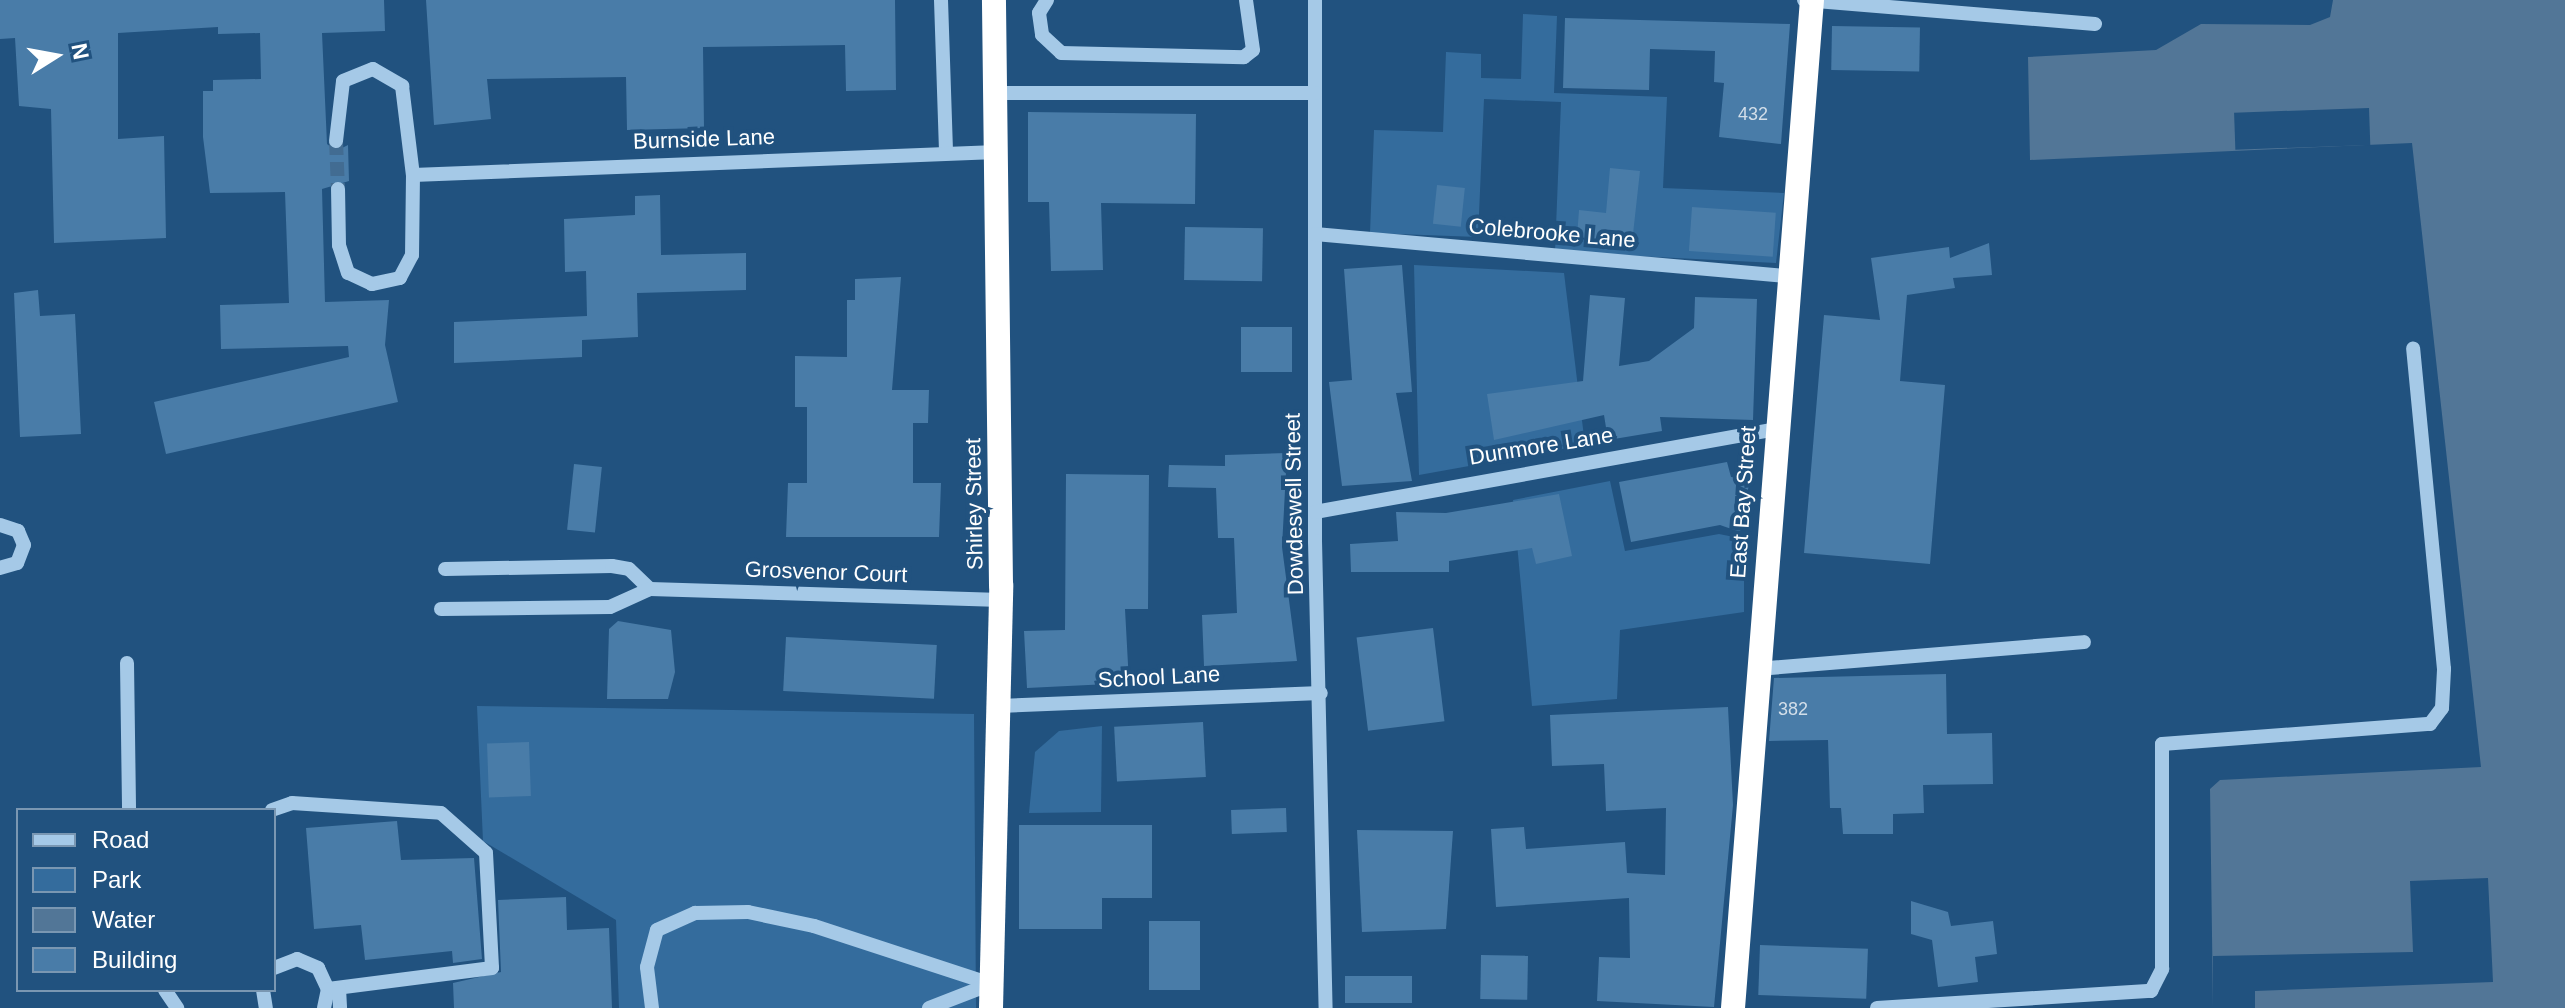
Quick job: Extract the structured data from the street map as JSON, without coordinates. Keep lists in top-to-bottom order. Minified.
{"streets":{"highway":["East Bay Street","Shirley Street"],"street":["Burnside Lane","Colebrooke Lane","Dunmore Lane","Dowdeswell Street","Grosvenor Court","School Lane"]},"crossings":[["Burnside Lane","Shirley Street"],["Colebrooke Lane","East Bay Street"],["Colebrooke Lane","Dowdeswell Street"],["Dunmore Lane","East Bay Street"],["Dunmore Lane","Dowdeswell Street"],["Shirley Street","Grosvenor Court"],["Shirley Street","School Lane"],["Dowdeswell Street","School Lane"]],"house_numbers":["432","382"],"legend":["Road","Park","Water","Building"],"north":"right"}
